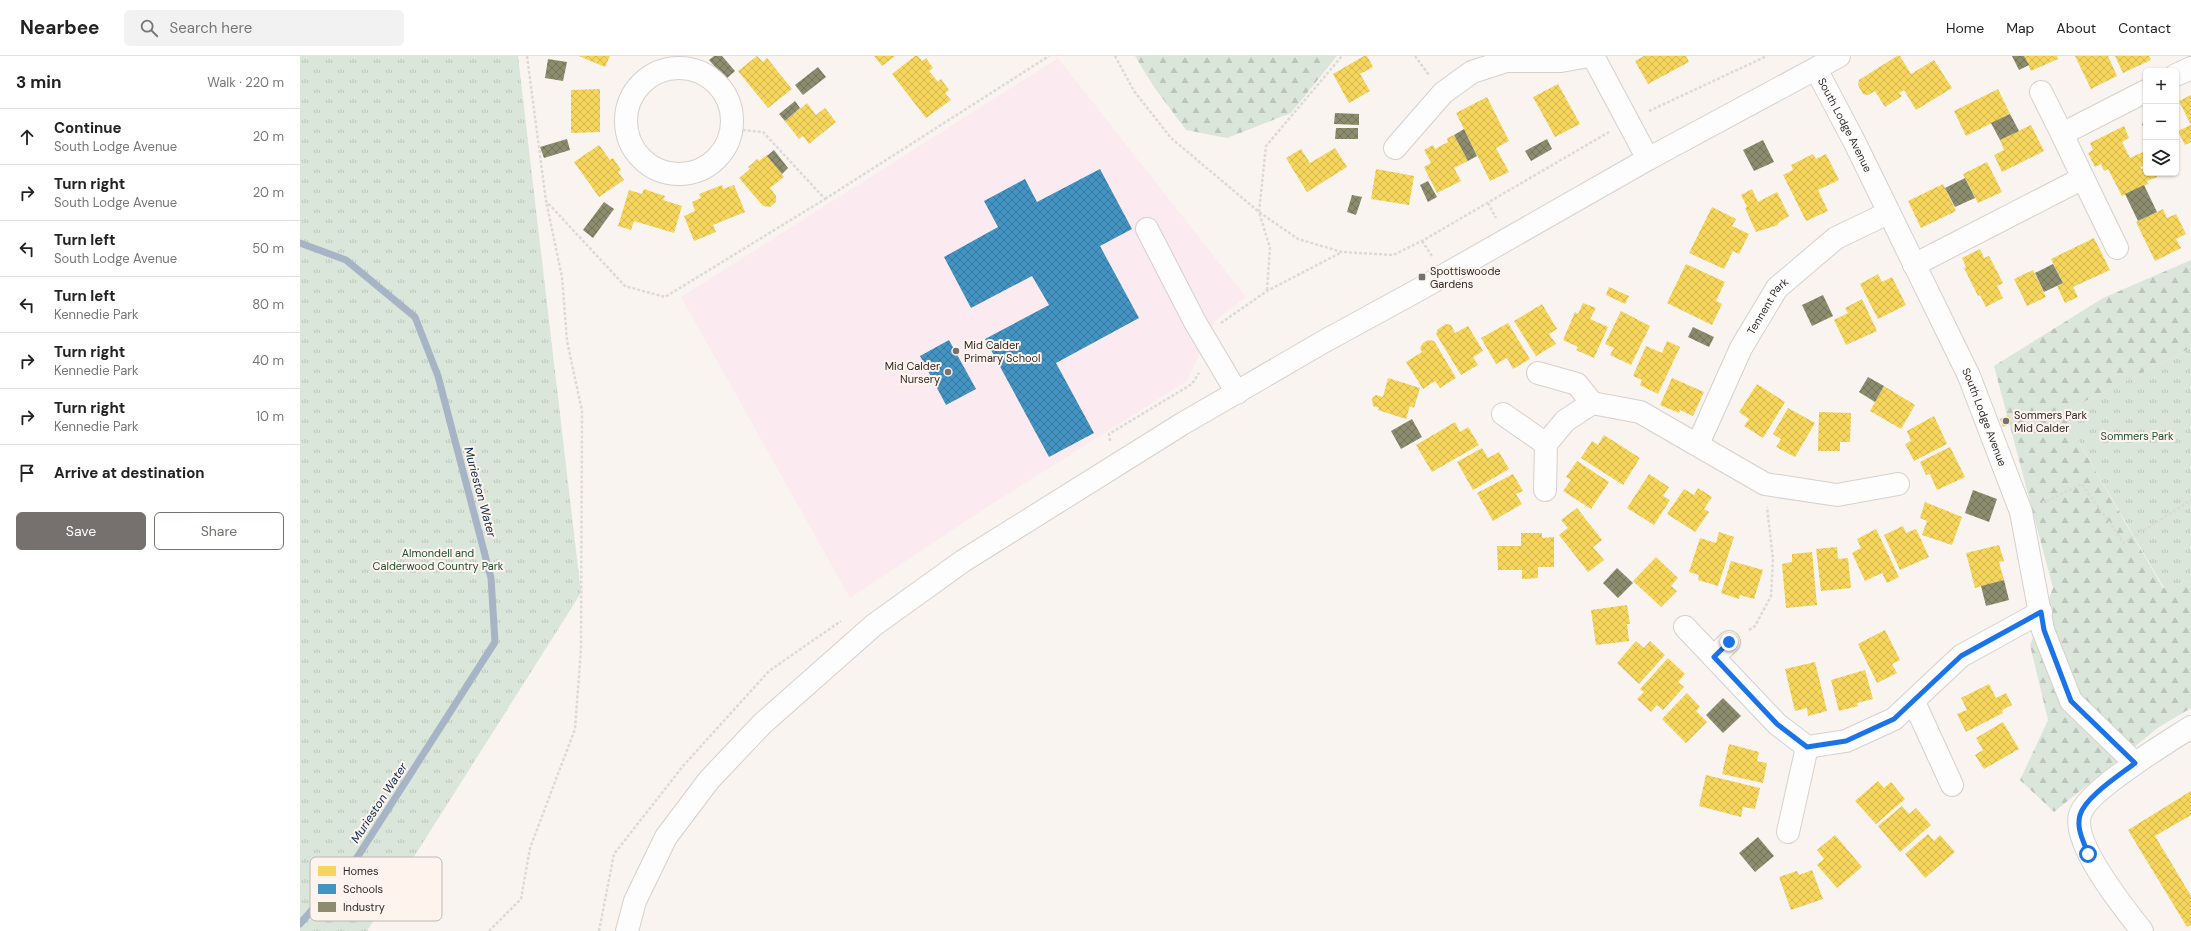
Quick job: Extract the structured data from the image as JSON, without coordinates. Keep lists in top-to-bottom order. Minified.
{"streets":{"street":["South Lodge Avenue","Tennent Park"]},"crossings":[["South Lodge Avenue","Tennent Park"]],"water":["Murieston Water"],"parks":["Sommers Park","Almondell and Calderwood Country Park"],"places":{"transit":["Spottiswoode Gardens"],"other":["Mid Calder Primary School","Mid Calder Nursery","Sommers Park Mid Calder"]},"legend":["Homes","Schools","Industry"],"page":{"header":"Nearbee","search":"Search here","nav":["Home","Map","About","Contact"],"heading":["3 min","Walk · 220 m"],"map_buttons":["+","−"],"list":[["Continue","South Lodge Avenue","20 m"],["Turn right","South Lodge Avenue","20 m"],["Turn left","South Lodge Avenue","50 m"],["Turn left","Kennedie Park","80 m"],["Turn right","Kennedie Park","40 m"],["Turn right","Kennedie Park","10 m"],"Arrive at destination"],"buttons":["Save","Share"]}}
